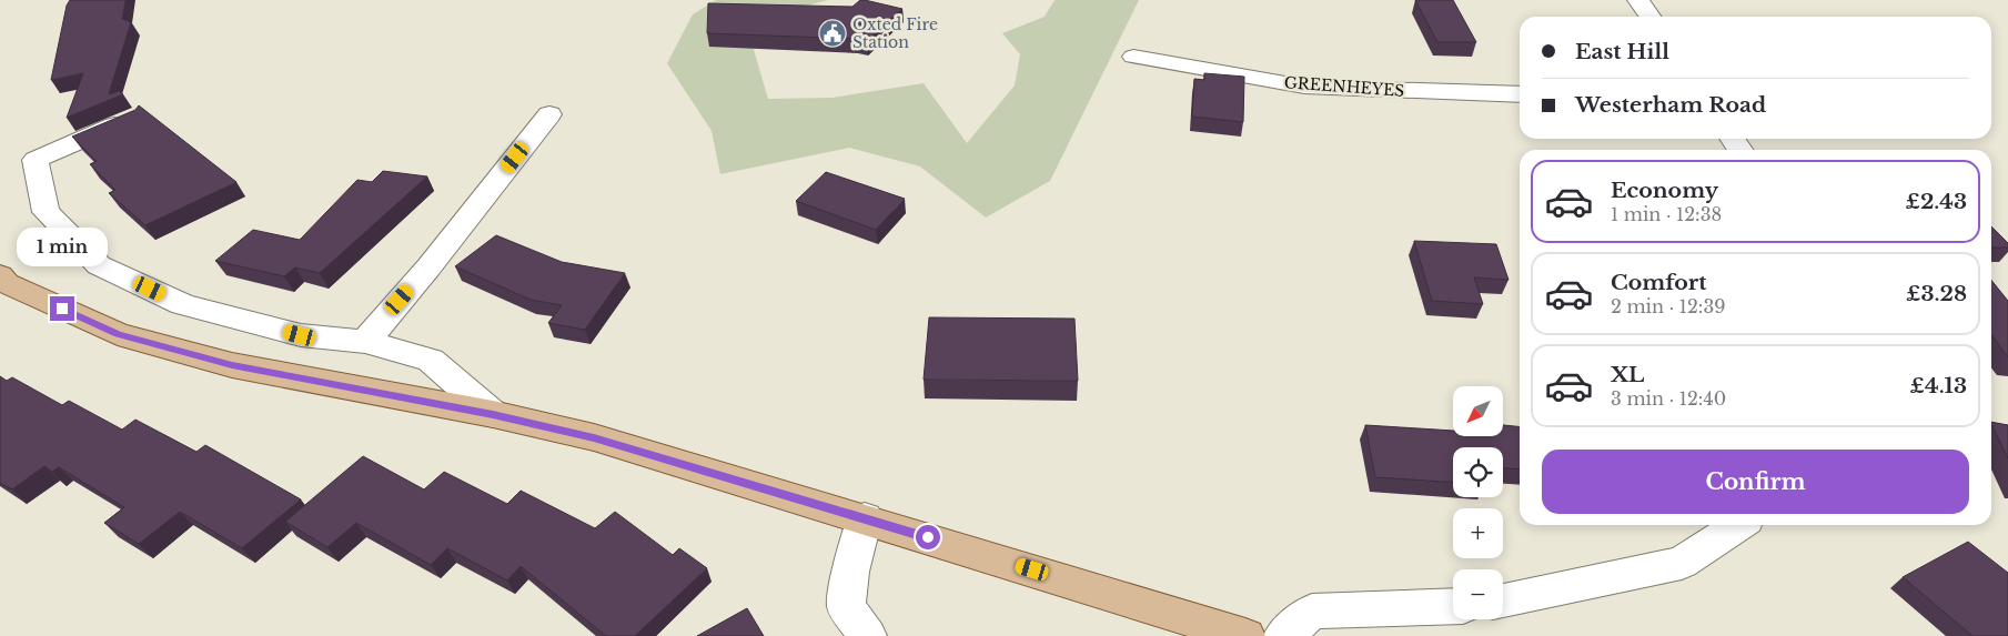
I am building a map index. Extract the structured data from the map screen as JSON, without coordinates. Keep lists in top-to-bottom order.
{
  "streets": {
    "street": ["GREENHEYES"]
  },
  "places": {
    "public building": ["Oxted Fire Station"]
  },
  "north": "bottom left",
  "page": {
    "banner": ["East Hill", "Westerham Road"],
    "list": [
      {
        "name": "Economy",
        "note": "1 min · 12:38",
        "value": "£2.43"
      },
      {
        "name": "Comfort",
        "note": "2 min · 12:39",
        "value": "£3.28"
      },
      {
        "name": "XL",
        "note": "3 min · 12:40",
        "value": "£4.13"
      }
    ],
    "bubble": "1 min",
    "map_buttons": ["+", "−"],
    "buttons": "Confirm"
  }
}
